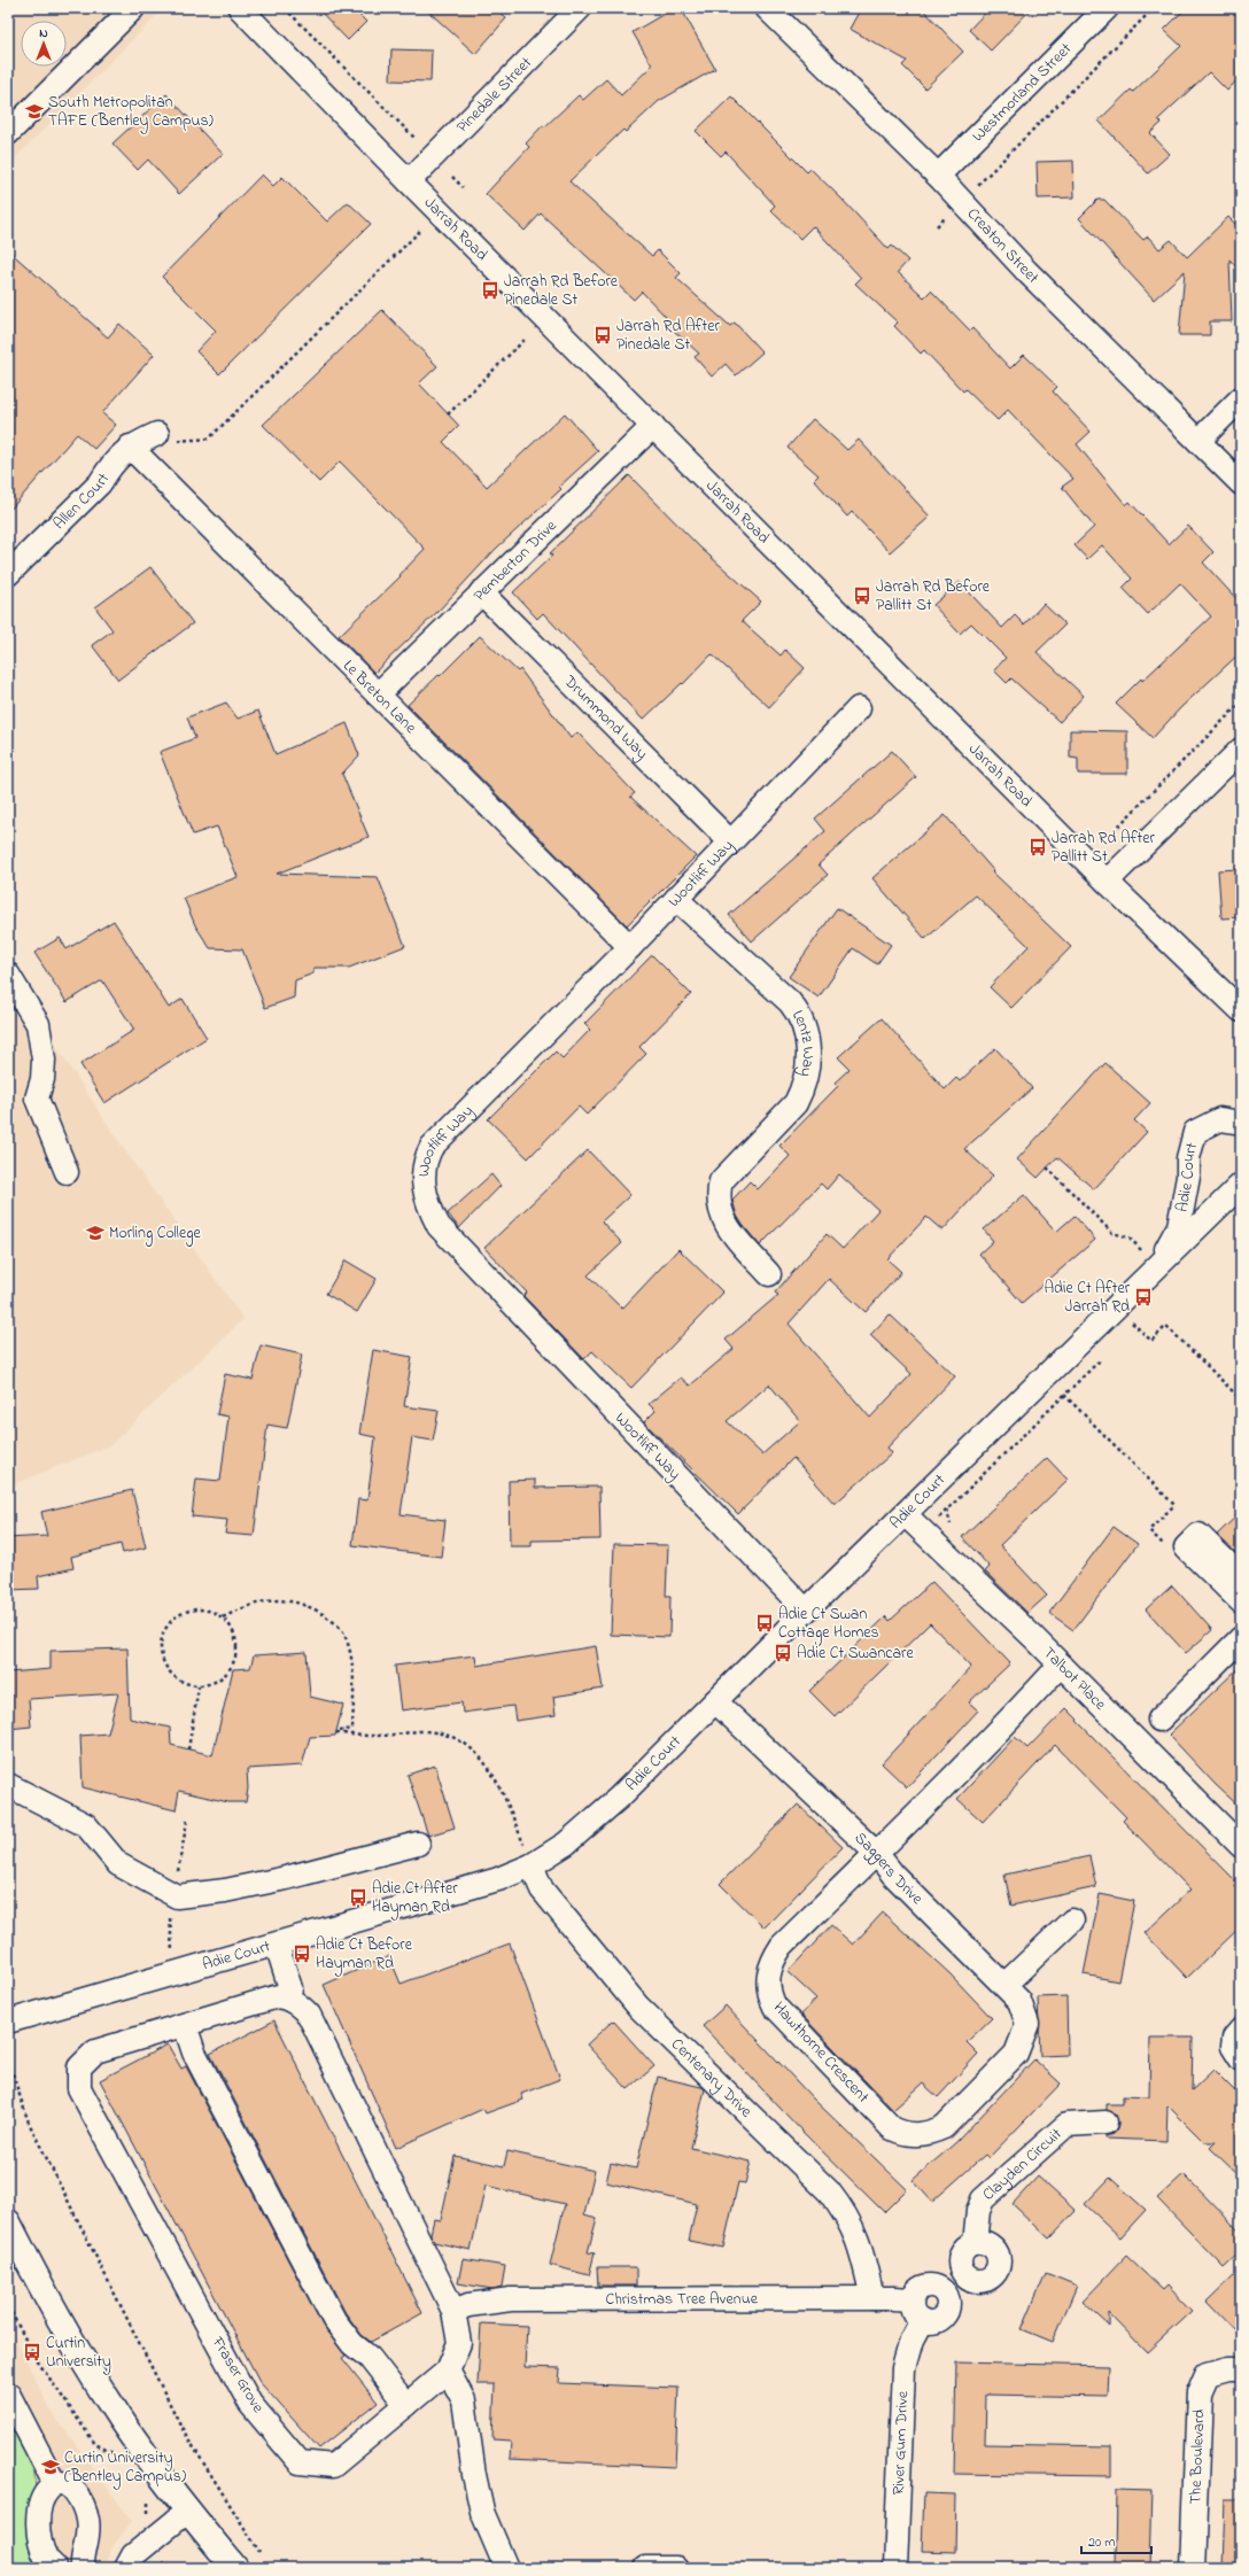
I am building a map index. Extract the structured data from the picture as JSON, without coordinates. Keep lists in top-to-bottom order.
{
  "streets": {
    "street": [
      "Westmorland Street",
      "Pinedale Street",
      "Jarrah Road",
      "Creaton Street",
      "Allen Court",
      "Pemberton Drive",
      "Le Breton Lane",
      "Drummond Way",
      "Wootliff Way",
      "Lentz Way",
      "Adie Court",
      "Talbot Place",
      "Saggers Drive",
      "Hawthorne Crescent",
      "Centenary Drive",
      "Clayden Circuit",
      "Christmas Tree Avenue",
      "Fraser Grove",
      "River Gum Drive",
      "The Boulevard"
    ]
  },
  "crossings": [
    ["Westmorland Street", "Creaton Street"],
    ["Pinedale Street", "Jarrah Road"],
    ["Jarrah Road", "Pemberton Drive"],
    ["Allen Court", "Le Breton Lane"],
    ["Pemberton Drive", "Le Breton Lane"],
    ["Pemberton Drive", "Drummond Way"],
    ["Le Breton Lane", "Wootliff Way"],
    ["Drummond Way", "Wootliff Way"],
    ["Wootliff Way", "Lentz Way"],
    ["Wootliff Way", "Adie Court"],
    ["Adie Court", "Talbot Place"],
    ["Adie Court", "Saggers Drive"],
    ["Adie Court", "Centenary Drive"],
    ["Talbot Place", "Hawthorne Crescent"],
    ["Saggers Drive", "Hawthorne Crescent"],
    ["Centenary Drive", "Christmas Tree Avenue"],
    ["Christmas Tree Avenue", "Fraser Grove"],
    ["Christmas Tree Avenue", "River Gum Drive"]
  ],
  "places": {
    "school or university": ["South Metropolitan TAFE (Bentley Campus)", "Morling College", "Curtin University (Bentley Campus)"],
    "bus stop": [
      "Jarrah Rd Before Pinedale St",
      "Jarrah Rd After Pinedale St",
      "Jarrah Rd Before Pallitt St",
      "Jarrah Rd After Pallitt St",
      "Adie Ct After Jarrah Rd",
      "Adie Ct Swan Cottage Homes",
      "Adie Ct Swancare",
      "Adie Ct After Hayman Rd",
      "Adie Ct Before Hayman Rd",
      "Curtin University"
    ]
  },
  "scale_bar": "20 m",
  "north": "top"
}
